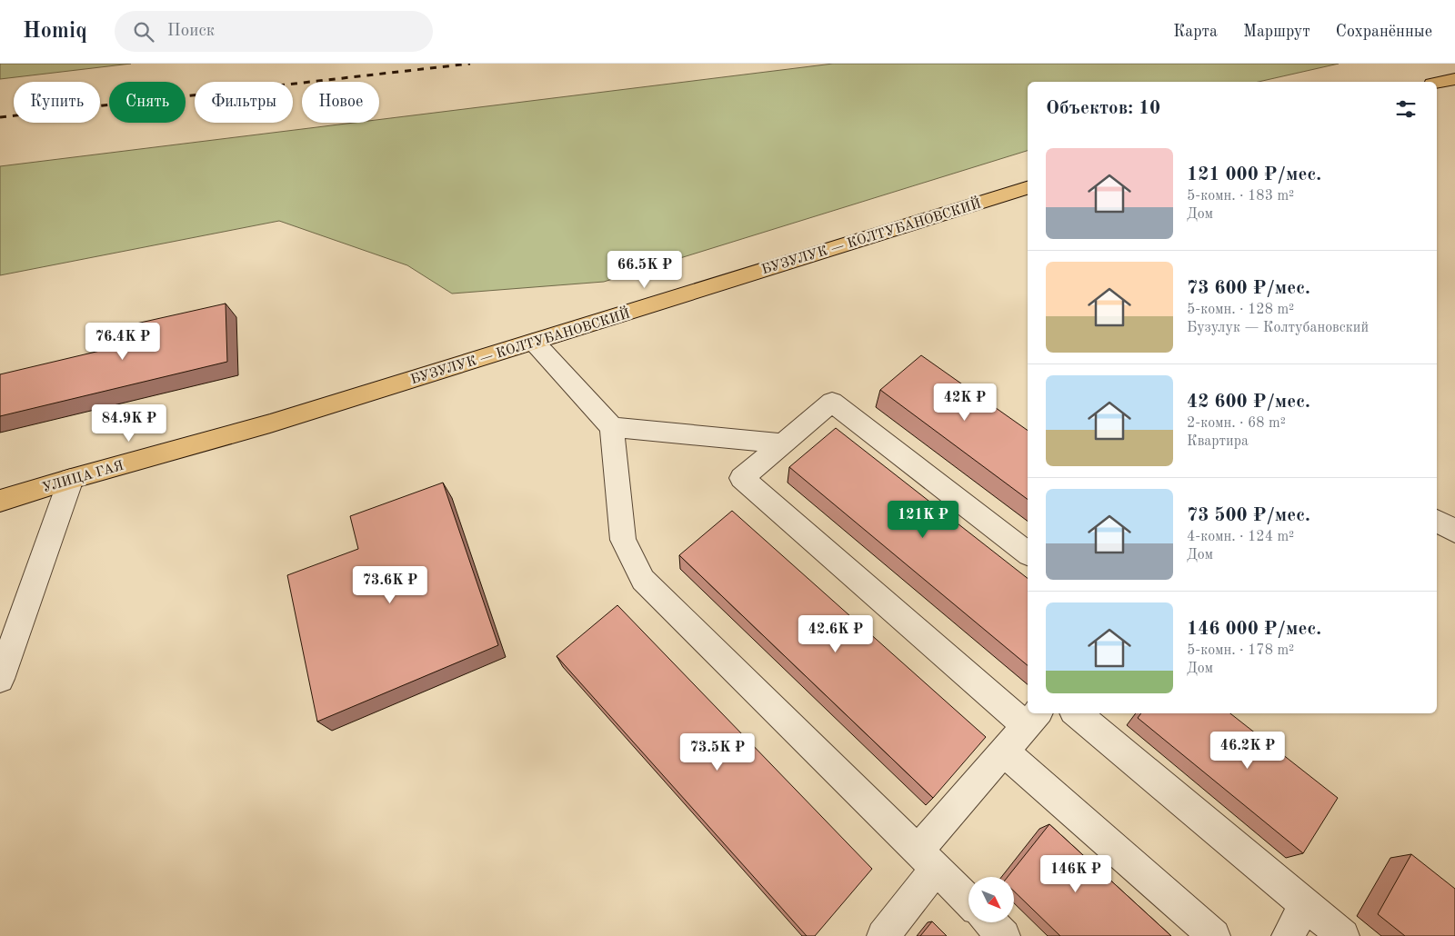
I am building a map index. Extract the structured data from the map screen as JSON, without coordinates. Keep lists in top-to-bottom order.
{
  "streets": {
    "main road": ["БУЗУЛУК — КОЛТУБАНОВСКИЙ", "УЛИЦА ГАЯ"]
  },
  "crossings": [
    ["БУЗУЛУК — КОЛТУБАНОВСКИЙ", "УЛИЦА ГАЯ"]
  ],
  "north": "bottom right",
  "page": {
    "header": "Homiq",
    "search": "Поиск",
    "nav": ["Карта", "Маршрут", "Сохранённые"],
    "chip": [
      "Купить",
      "Снять",
      "Фильтры",
      "Новое"
    ],
    "heading": "Объектов: 10",
    "list": [
      {
        "name": "121 000 ₽/мес.",
        "note": "5-комн. · 183 m² · Дом"
      },
      {
        "name": "73 600 ₽/мес.",
        "note": "5-комн. · 128 m² · Бузулук — Колтубановский"
      },
      {
        "name": "42 600 ₽/мес.",
        "note": "2-комн. · 68 m² · Квартира"
      },
      {
        "name": "73 500 ₽/мес.",
        "note": "4-комн. · 124 m² · Дом"
      },
      {
        "name": "146 000 ₽/мес.",
        "note": "5-комн. · 178 m² · Дом"
      }
    ],
    "price": [
      "66.5K ₽",
      "76.4K ₽",
      "42K ₽",
      "84.9K ₽",
      "121K ₽",
      "73.6K ₽",
      "42.6K ₽",
      "46.2K ₽",
      "73.5K ₽",
      "146K ₽"
    ]
  }
}
